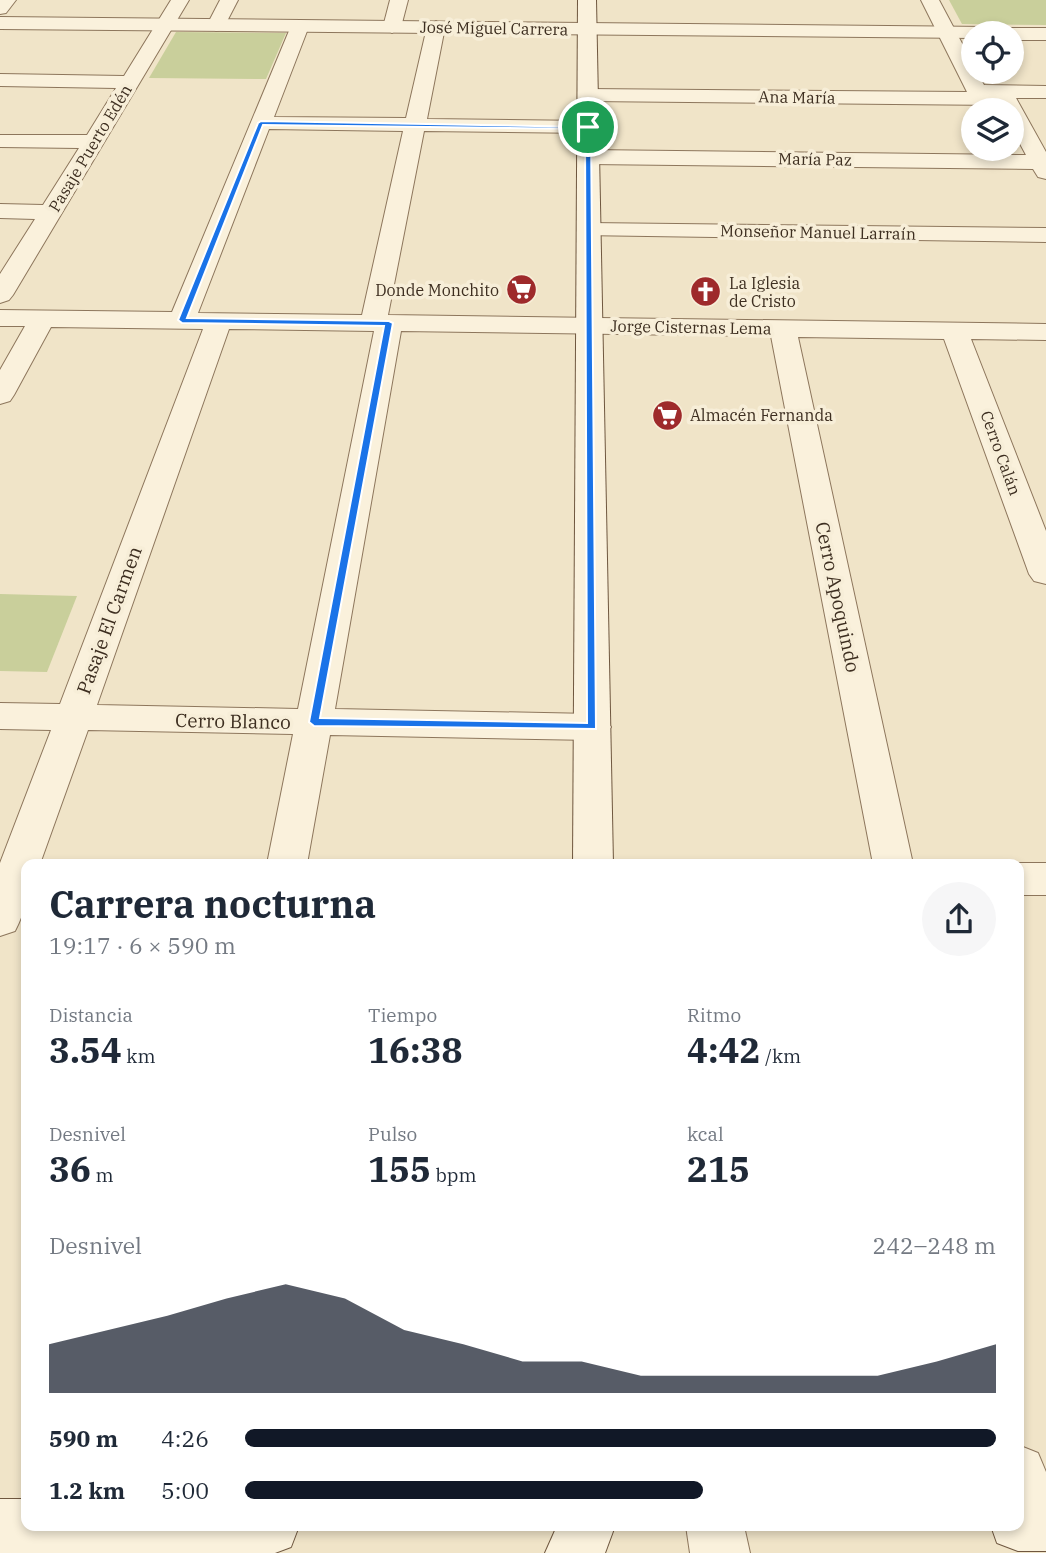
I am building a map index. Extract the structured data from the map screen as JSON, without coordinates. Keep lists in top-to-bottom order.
{
  "streets": {
    "street": [
      "José Miguel Carrera",
      "Ana María",
      "Pasaje Puerto Edén",
      "María Paz",
      "Monseñor Manuel Larraín",
      "Jorge Cisternas Lema",
      "Cerro Calán",
      "Cerro Apoquindo",
      "Pasaje El Carmen",
      "Cerro Blanco"
    ]
  },
  "crossings": [
    ["José Miguel Carrera", "Pasaje Puerto Edén"],
    ["Jorge Cisternas Lema", "Cerro Calán"],
    ["Jorge Cisternas Lema", "Cerro Apoquindo"],
    ["Jorge Cisternas Lema", "Pasaje El Carmen"],
    ["Pasaje El Carmen", "Cerro Blanco"]
  ],
  "places": {
    "supermarket": ["Donde Monchito", "Almacén Fernanda"],
    "church": ["La Iglesia de Cristo"]
  },
  "page": {
    "heading": ["Carrera nocturna", "19:17 · 6 × 590 m"],
    "stats": [
      ["Distancia", "3.54 km"],
      ["Tiempo", "16:38"],
      ["Ritmo", "4:42 /km"],
      ["Desnivel", "36 m"],
      ["Pulso", "155 bpm"],
      ["kcal", "215"]
    ],
    "chart": ["Desnivel", "242–248 m"],
    "list": [
      {
        "name": "590 m",
        "note": "4:26"
      },
      {
        "name": "1.2 km",
        "note": "5:00"
      }
    ]
  }
}
